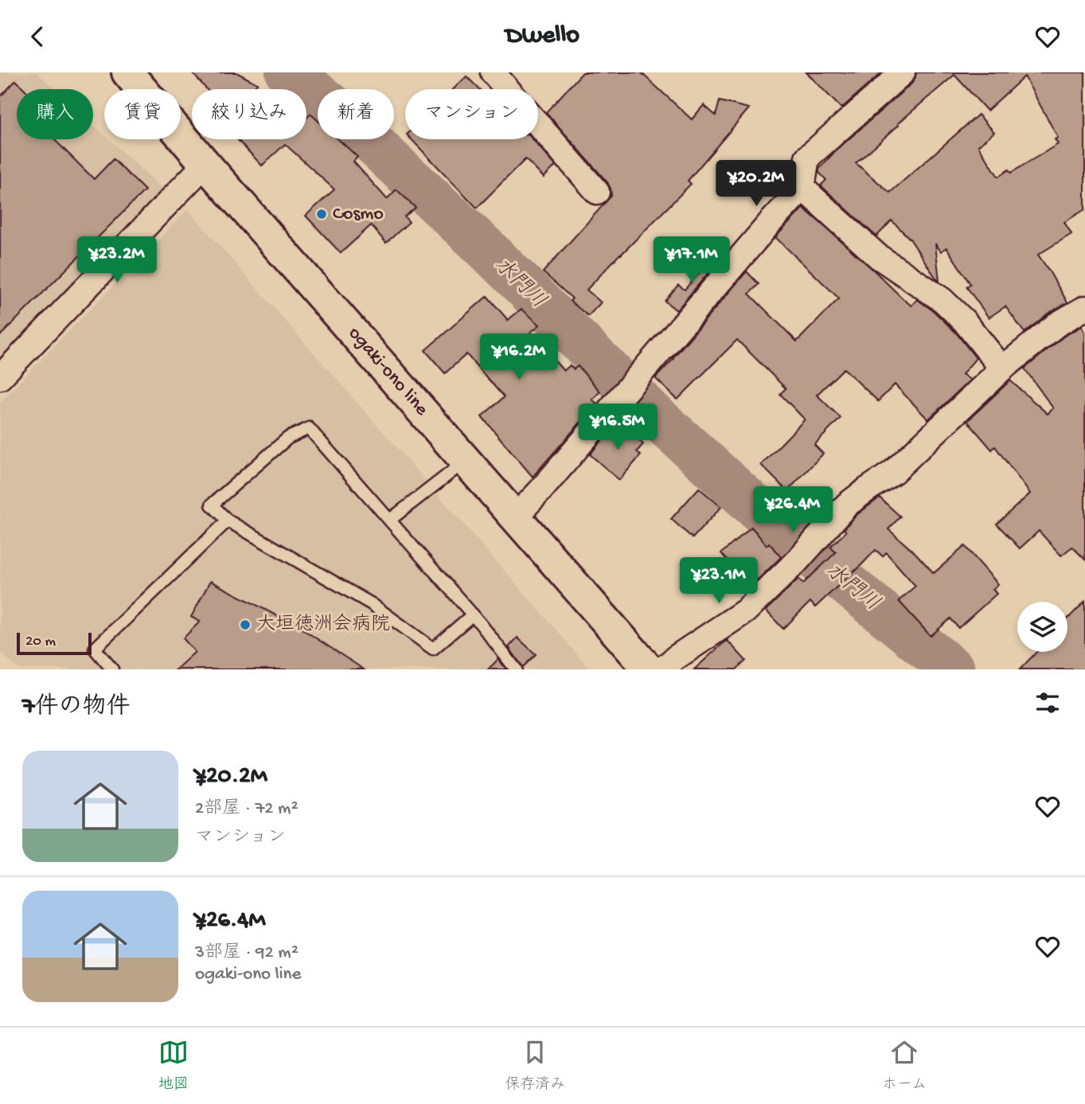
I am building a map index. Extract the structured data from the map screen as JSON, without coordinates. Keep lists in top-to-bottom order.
{
  "streets": {
    "main road": ["ogaki-ono line"]
  },
  "water": ["水門川"],
  "places": ["Cosmo", "大垣徳洲会病院"],
  "scale_bar": "20 m",
  "page": {
    "header": "Dwello",
    "chip": [
      "購入",
      "賃貸",
      "絞り込み",
      "新着",
      "マンション"
    ],
    "price": [
      "¥20.2M",
      "¥23.2M",
      "¥17.1M",
      "¥16.2M",
      "¥16.5M",
      "¥26.4M",
      "¥23.1M"
    ],
    "scale": "20 m",
    "heading": "7件の物件",
    "list": [
      {
        "name": "¥20.2M",
        "note": "2部屋 · 72 m² · マンション"
      },
      {
        "name": "¥26.4M",
        "note": "3部屋 · 92 m² · ogaki-ono line"
      }
    ],
    "tabs": ["地図", "保存済み", "ホーム"]
  }
}
